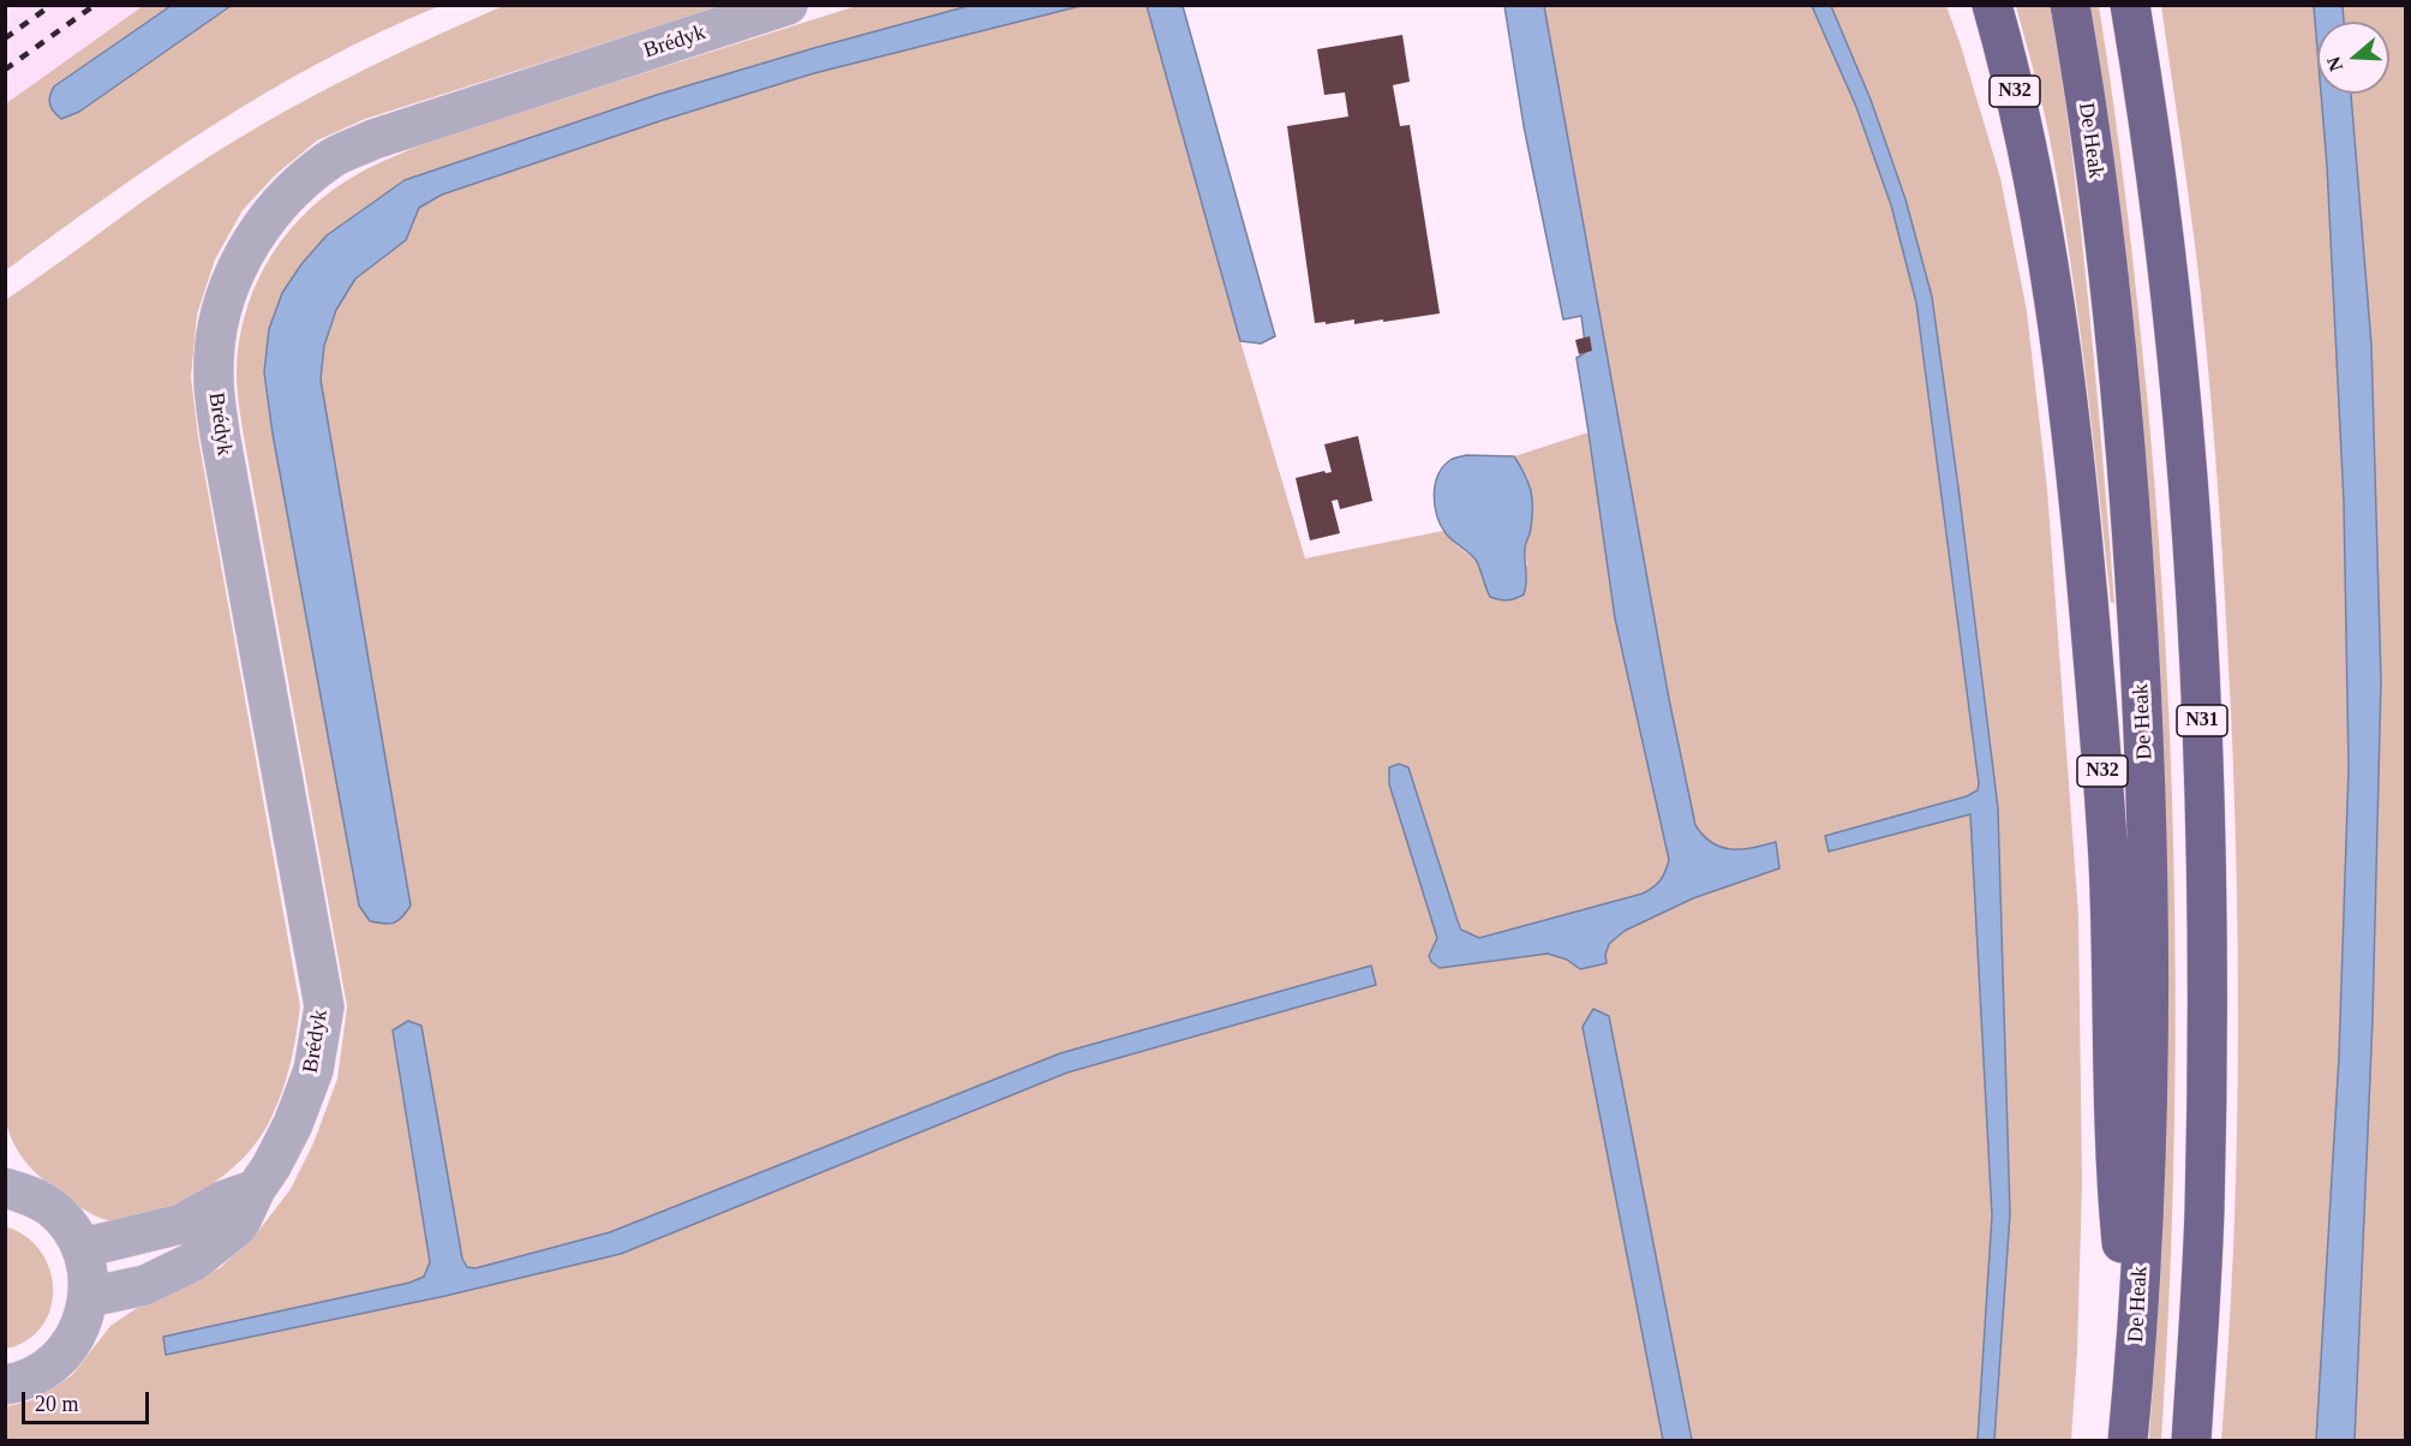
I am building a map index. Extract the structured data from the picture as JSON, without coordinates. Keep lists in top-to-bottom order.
{
  "streets": {
    "highway": ["N32", "De Heak", "N31"],
    "street": ["Brédyk"]
  },
  "crossings": [
    ["N32", "De Heak"]
  ],
  "scale_bar": "20 m",
  "north": "left"
}
